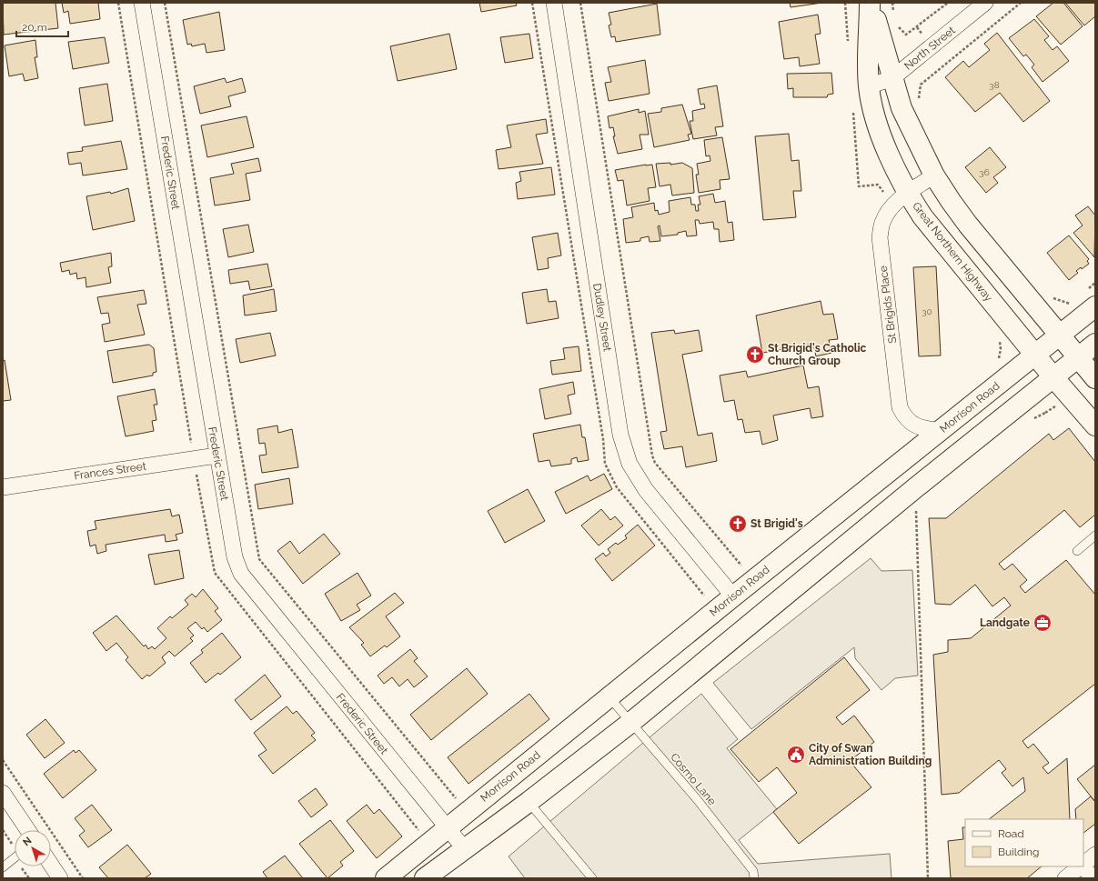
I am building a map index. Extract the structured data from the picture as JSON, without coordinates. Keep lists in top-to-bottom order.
{
  "streets": {
    "main road": ["Great Northern Highway", "Morrison Road"],
    "street": [
      "North Street",
      "Frederic Street",
      "St Brigids Place",
      "Dudley Street",
      "Frances Street"
    ],
    "lane": ["Cosmo Lane"]
  },
  "crossings": [
    ["North Street", "Great Northern Highway"],
    ["Frederic Street", "Morrison Road"],
    ["Frederic Street", "Frances Street"],
    ["Great Northern Highway", "St Brigids Place"],
    ["Great Northern Highway", "Morrison Road"],
    ["St Brigids Place", "Morrison Road"],
    ["Dudley Street", "Morrison Road"],
    ["Morrison Road", "Cosmo Lane"]
  ],
  "places": {
    "church": ["St Brigid's Catholic Church Group", "St Brigid's"],
    "office": ["Landgate"],
    "public building": ["City of Swan Administration Building"]
  },
  "house_numbers": ["38", "36", "30"],
  "legend": ["Road", "Building"],
  "scale_bar": "20 m",
  "north": "top left"
}
